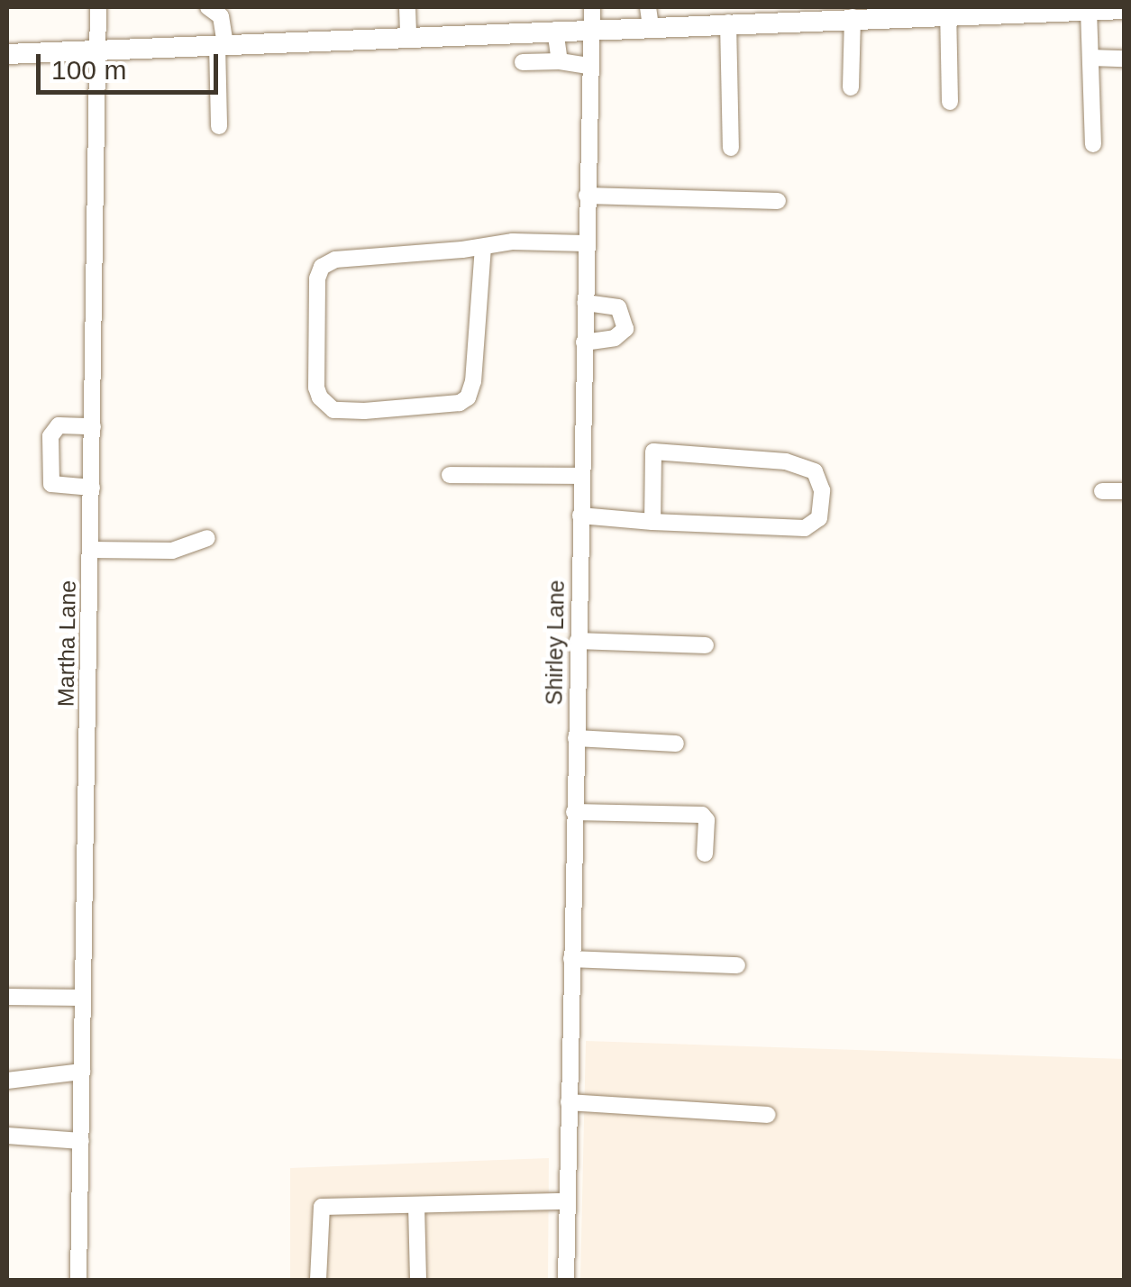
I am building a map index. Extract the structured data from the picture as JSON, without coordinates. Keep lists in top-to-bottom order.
{
  "streets": {
    "street": ["Shirley Lane", "Martha Lane"]
  },
  "scale_bar": "100 m"
}
